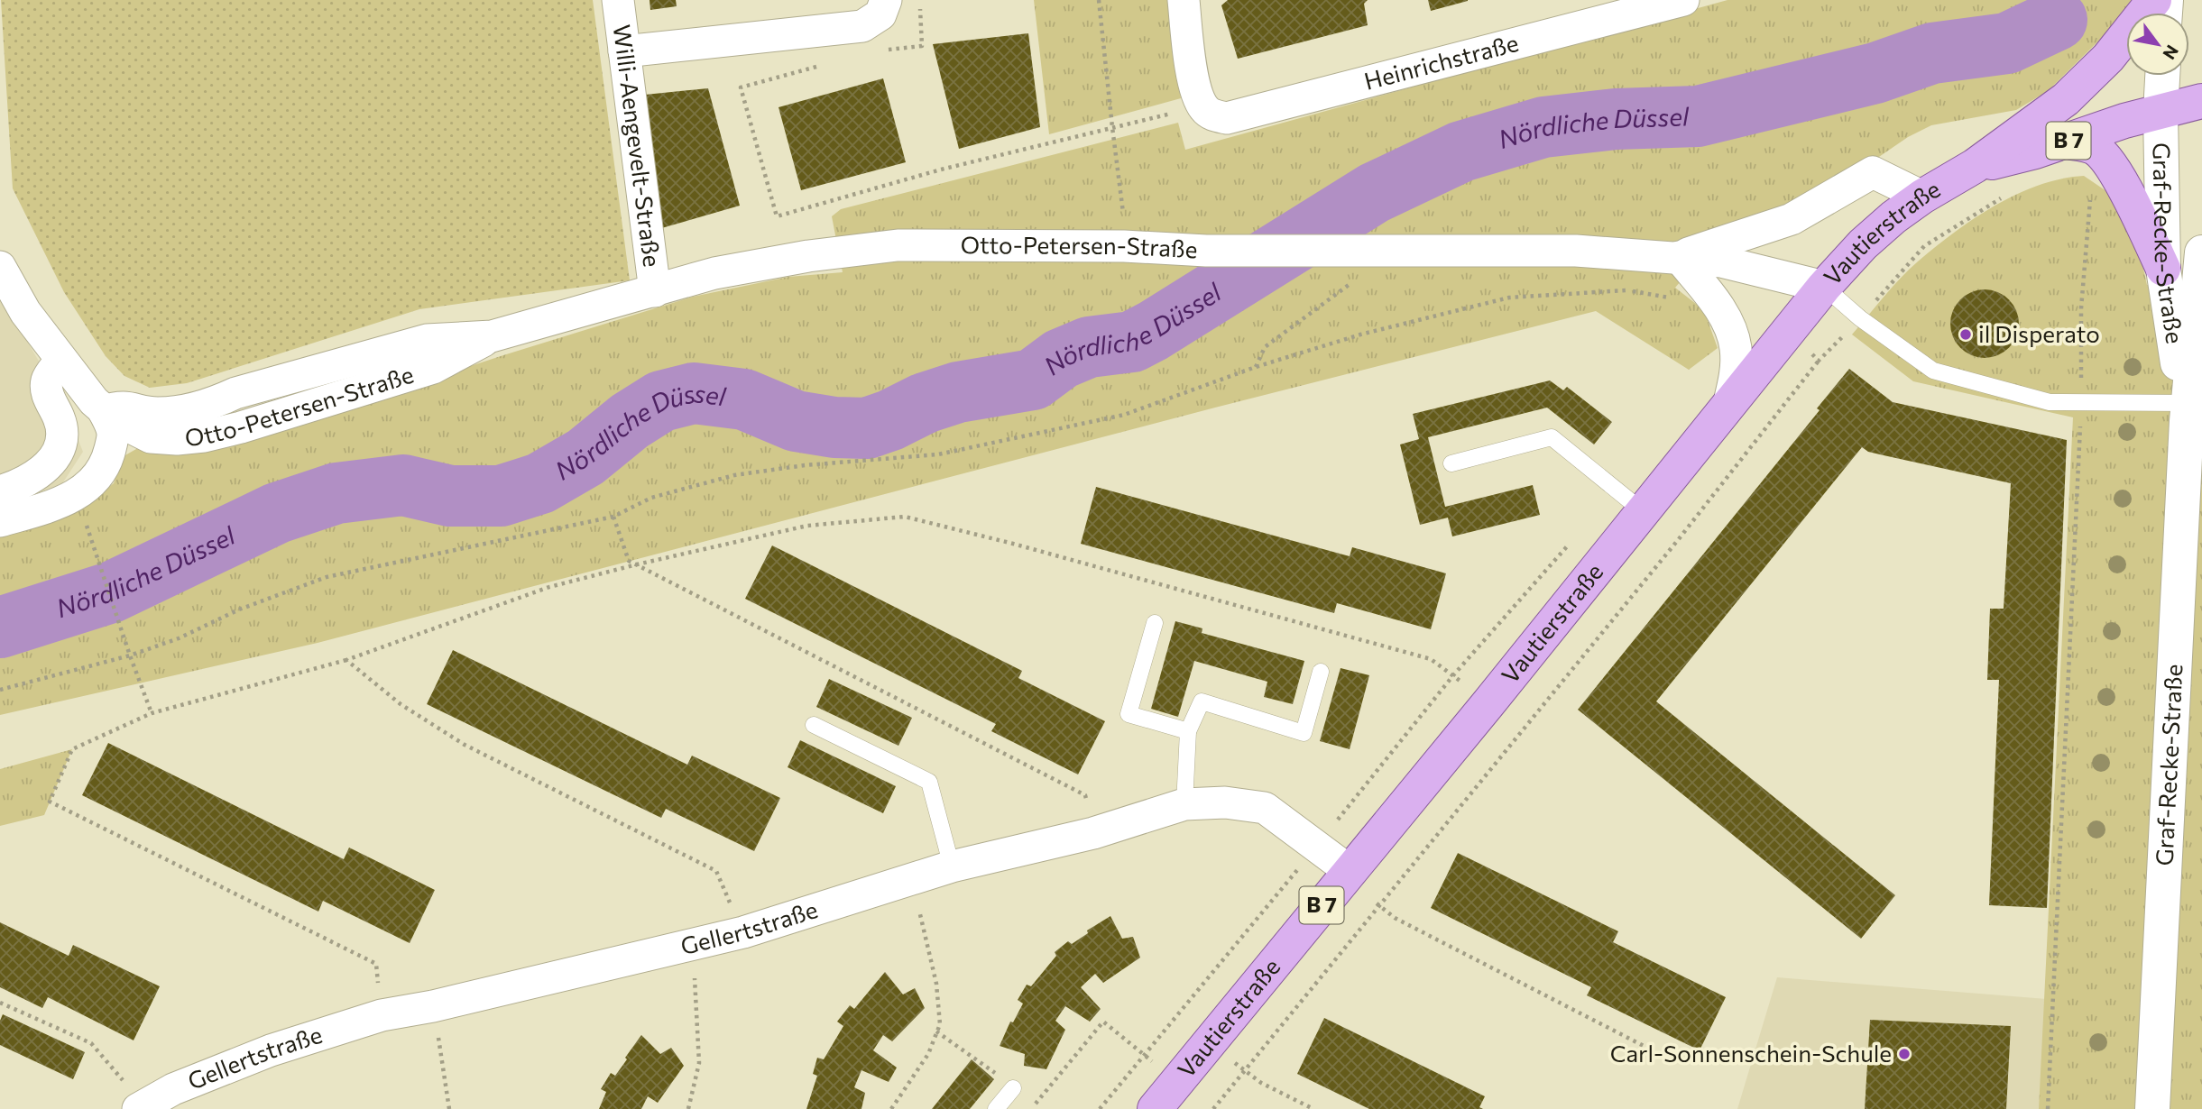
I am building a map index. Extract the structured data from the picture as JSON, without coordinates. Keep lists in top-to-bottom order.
{
  "streets": {
    "main road": ["B 7", "Vautierstraße"],
    "street": [
      "Heinrichstraße",
      "Willi-Aengevelt-Straße",
      "Graf-Recke-Straße",
      "Otto-Petersen-Straße",
      "Gellertstraße"
    ]
  },
  "crossings": [
    ["B 7", "Vautierstraße"],
    ["B 7", "Graf-Recke-Straße"],
    ["Willi-Aengevelt-Straße", "Otto-Petersen-Straße"],
    ["Vautierstraße", "Otto-Petersen-Straße"],
    ["Vautierstraße", "Gellertstraße"]
  ],
  "water": ["Nördliche Düssel"],
  "places": ["il Disperato", "Carl-Sonnenschein-Schule"],
  "north": "bottom right"
}
